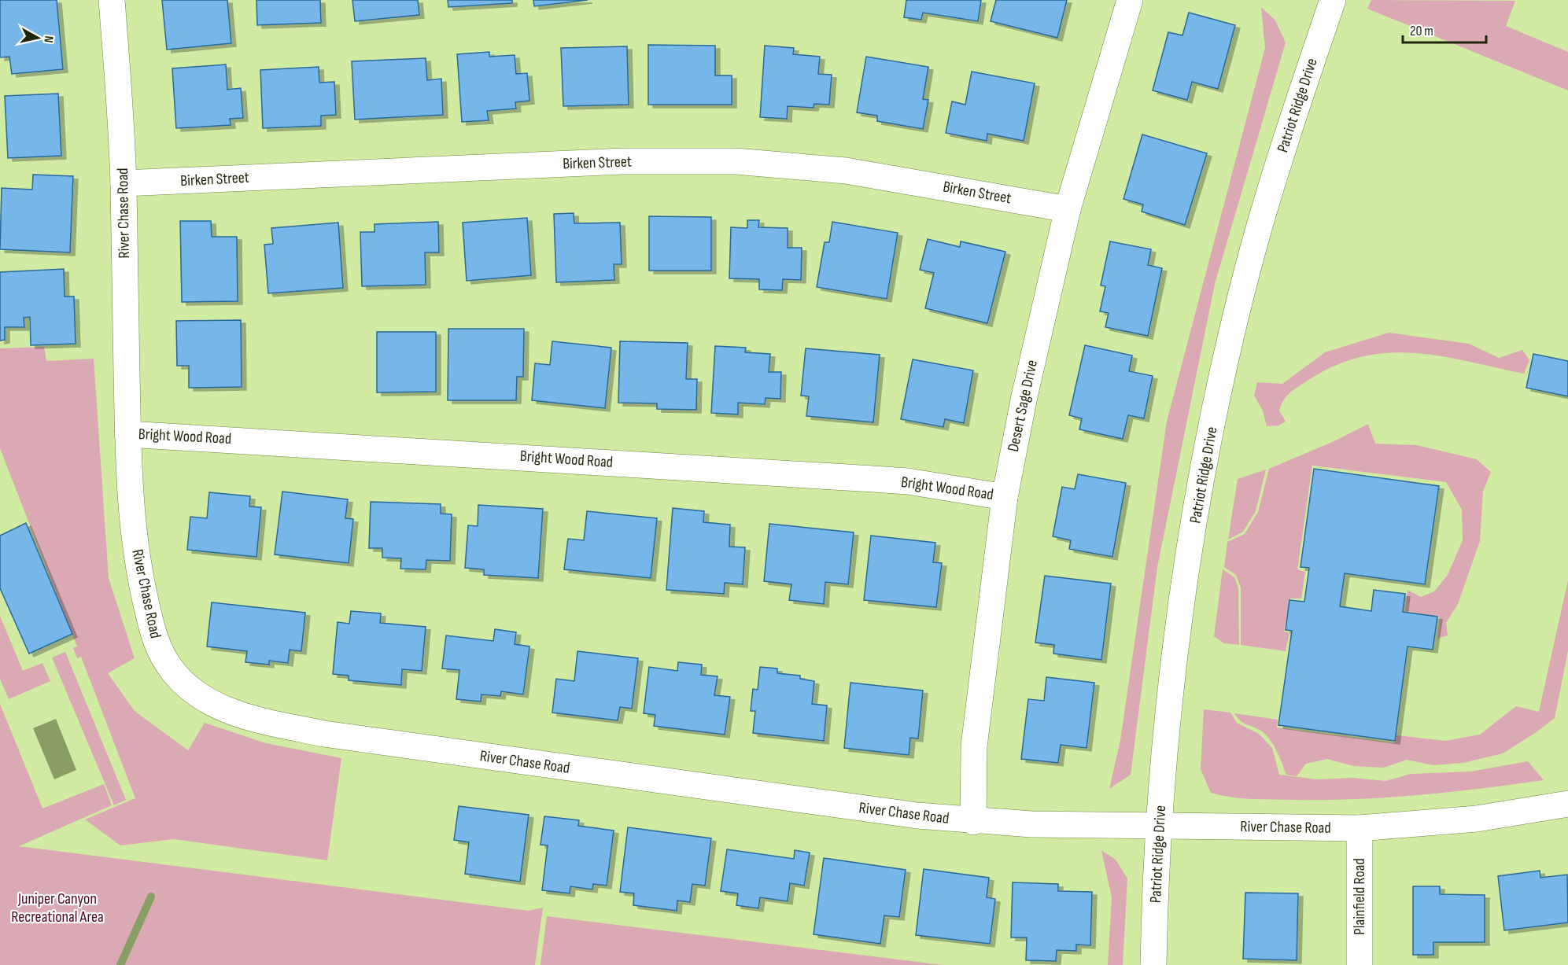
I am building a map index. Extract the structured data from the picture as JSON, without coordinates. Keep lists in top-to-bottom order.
{
  "streets": {
    "street": [
      "Patriot Ridge Drive",
      "Birken Street",
      "River Chase Road",
      "Desert Sage Drive",
      "Bright Wood Road",
      "Plainfield Road"
    ]
  },
  "crossings": [
    ["Patriot Ridge Drive", "River Chase Road"],
    ["Birken Street", "River Chase Road"],
    ["Birken Street", "Desert Sage Drive"],
    ["River Chase Road", "Desert Sage Drive"],
    ["River Chase Road", "Bright Wood Road"],
    ["River Chase Road", "Plainfield Road"],
    ["Desert Sage Drive", "Bright Wood Road"]
  ],
  "parks": ["Juniper Canyon Recreational Area"],
  "scale_bar": "20 m",
  "north": "right"
}
